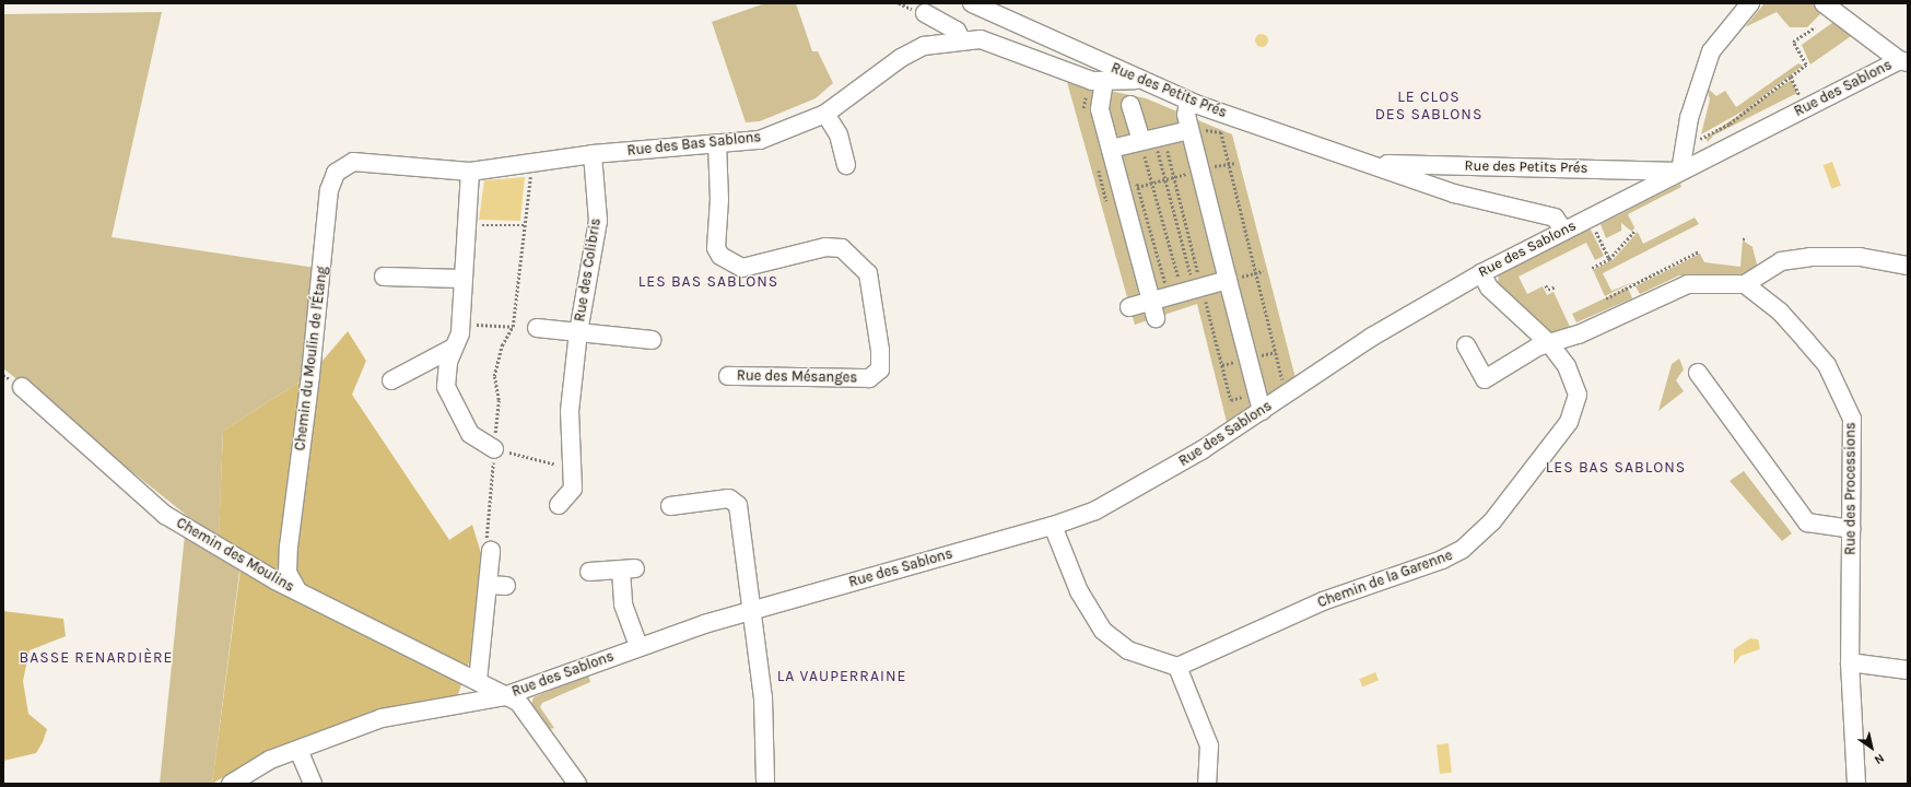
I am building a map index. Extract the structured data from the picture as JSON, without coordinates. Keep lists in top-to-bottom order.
{
  "streets": {
    "street": [
      "Rue des Sablons",
      "Rue des Petits Prés",
      "Rue des Bas Sablons",
      "Rue des Colibris",
      "Chemin du Moulin de l'Étang",
      "Rue des Mésanges",
      "Rue des Processions",
      "Chemin des Moulins",
      "Chemin de la Garenne"
    ]
  },
  "crossings": [
    ["Rue des Sablons", "Rue des Petits Prés"],
    ["Rue des Sablons", "Chemin des Moulins"],
    ["Rue des Sablons", "Chemin de la Garenne"],
    ["Rue des Petits Prés", "Rue des Bas Sablons"],
    ["Rue des Bas Sablons", "Rue des Colibris"],
    ["Rue des Bas Sablons", "Chemin du Moulin de l'Étang"],
    ["Rue des Bas Sablons", "Rue des Mésanges"],
    ["Chemin du Moulin de l'Étang", "Chemin des Moulins"]
  ],
  "districts": [
    "LE CLOS DES SABLONS",
    "LES BAS SABLONS",
    "LES BAS SABLONS",
    "BASSE RENARDIÈRE",
    "LA VAUPERRAINE"
  ],
  "north": "bottom right"
}
